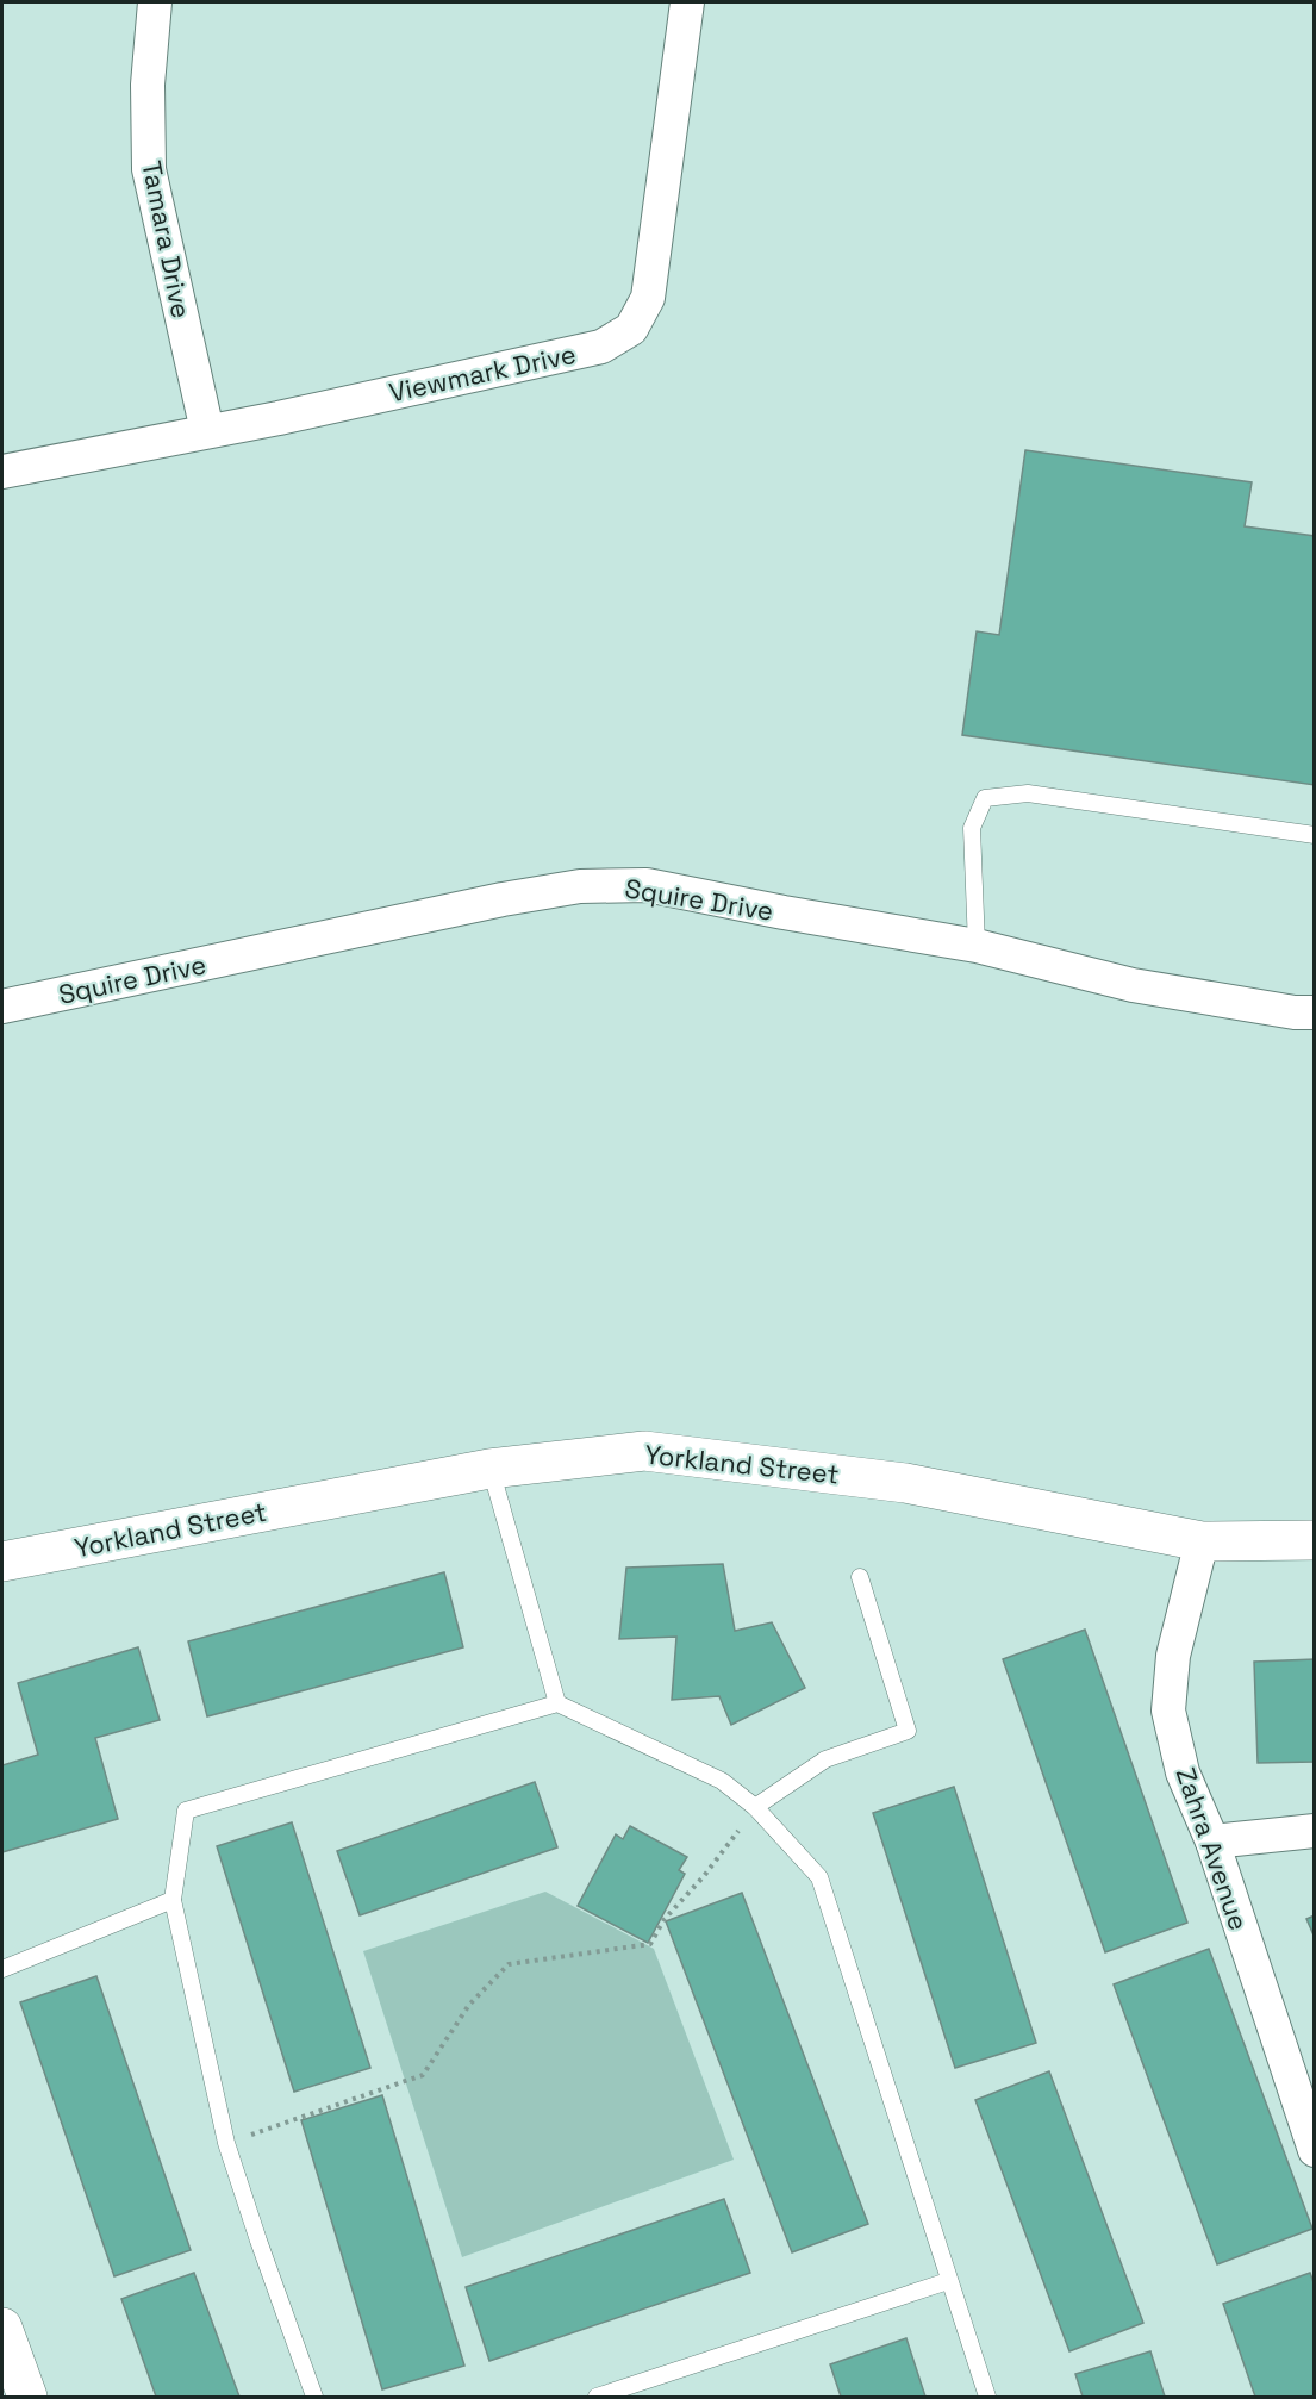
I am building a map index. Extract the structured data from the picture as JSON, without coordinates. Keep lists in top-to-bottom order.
{
  "streets": {
    "street": [
      "Tamara Drive",
      "Viewmark Drive",
      "Squire Drive",
      "Yorkland Street",
      "Zahra Avenue"
    ]
  },
  "crossings": [
    ["Tamara Drive", "Viewmark Drive"],
    ["Yorkland Street", "Zahra Avenue"]
  ]
}
